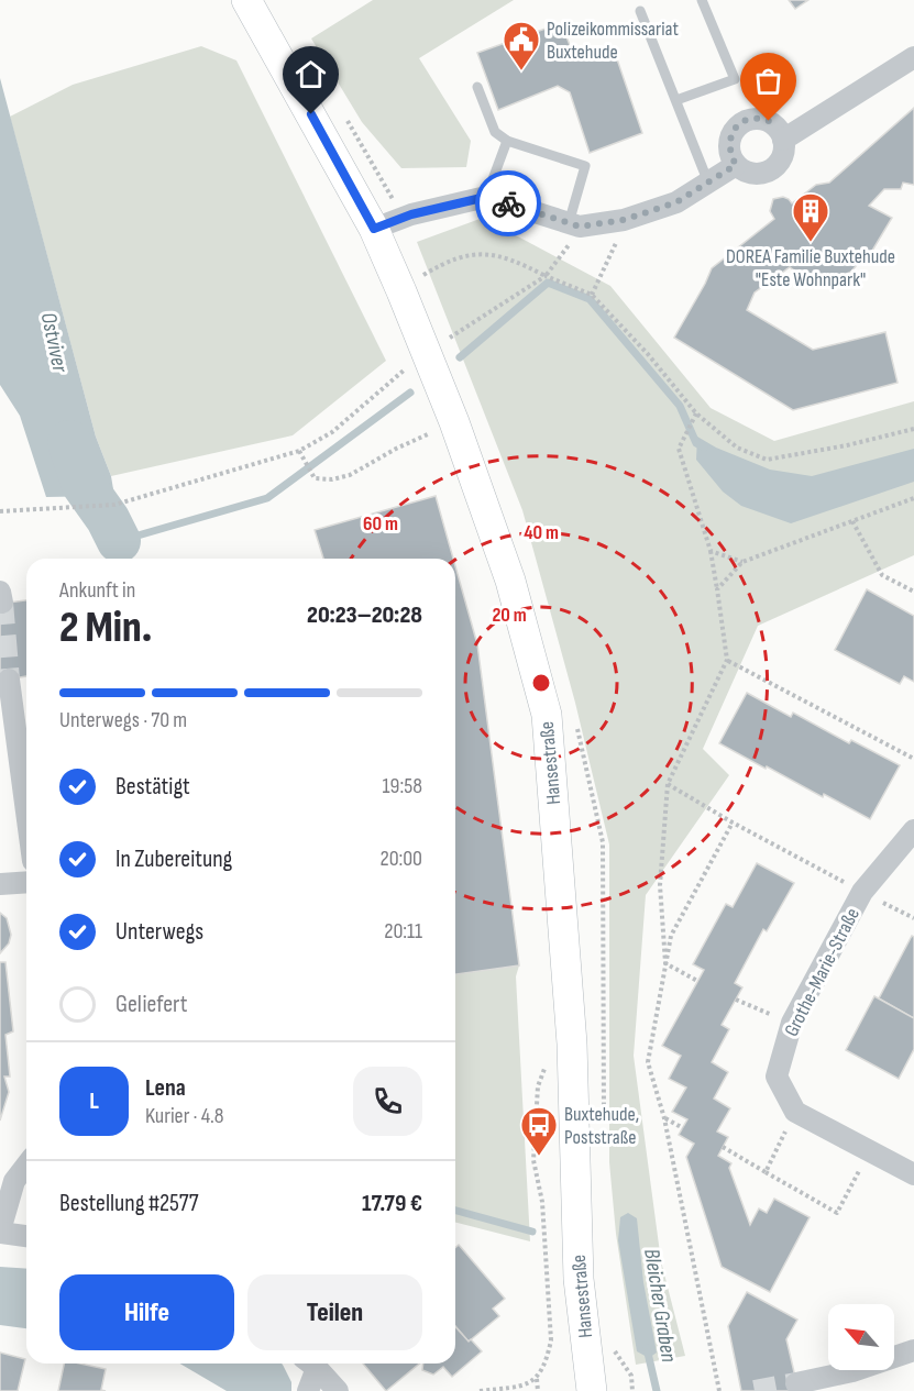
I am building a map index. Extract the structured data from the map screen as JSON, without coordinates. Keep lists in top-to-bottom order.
{
  "streets": {
    "street": ["Hansestraße", "Grothe-Marie-Straße"]
  },
  "water": ["Ostviver", "Bleicher Graben"],
  "places": {
    "public building": ["Polizeikommissariat Buxtehude"],
    "building": ["DOREA Familie Buxtehude \"Este Wohnpark\""],
    "bus stop": ["Buxtehude, Poststraße"]
  },
  "north": "top left",
  "page": {
    "heading": ["2 Min.", "Ankunft in", "20:23–20:28"],
    "panel": [
      "Lena",
      "Kurier · 4.8",
      "Bestellung #2577",
      "17.79 €"
    ],
    "bar": "Unterwegs · 70 m",
    "list": [
      ["Bestätigt", "19:58"],
      ["In Zubereitung", "20:00"],
      ["Unterwegs", "20:11"],
      "Geliefert"
    ],
    "round": "L",
    "buttons": ["Hilfe", "Teilen"]
  },
  "rings": ["60 m", "40 m", "20 m"]
}
